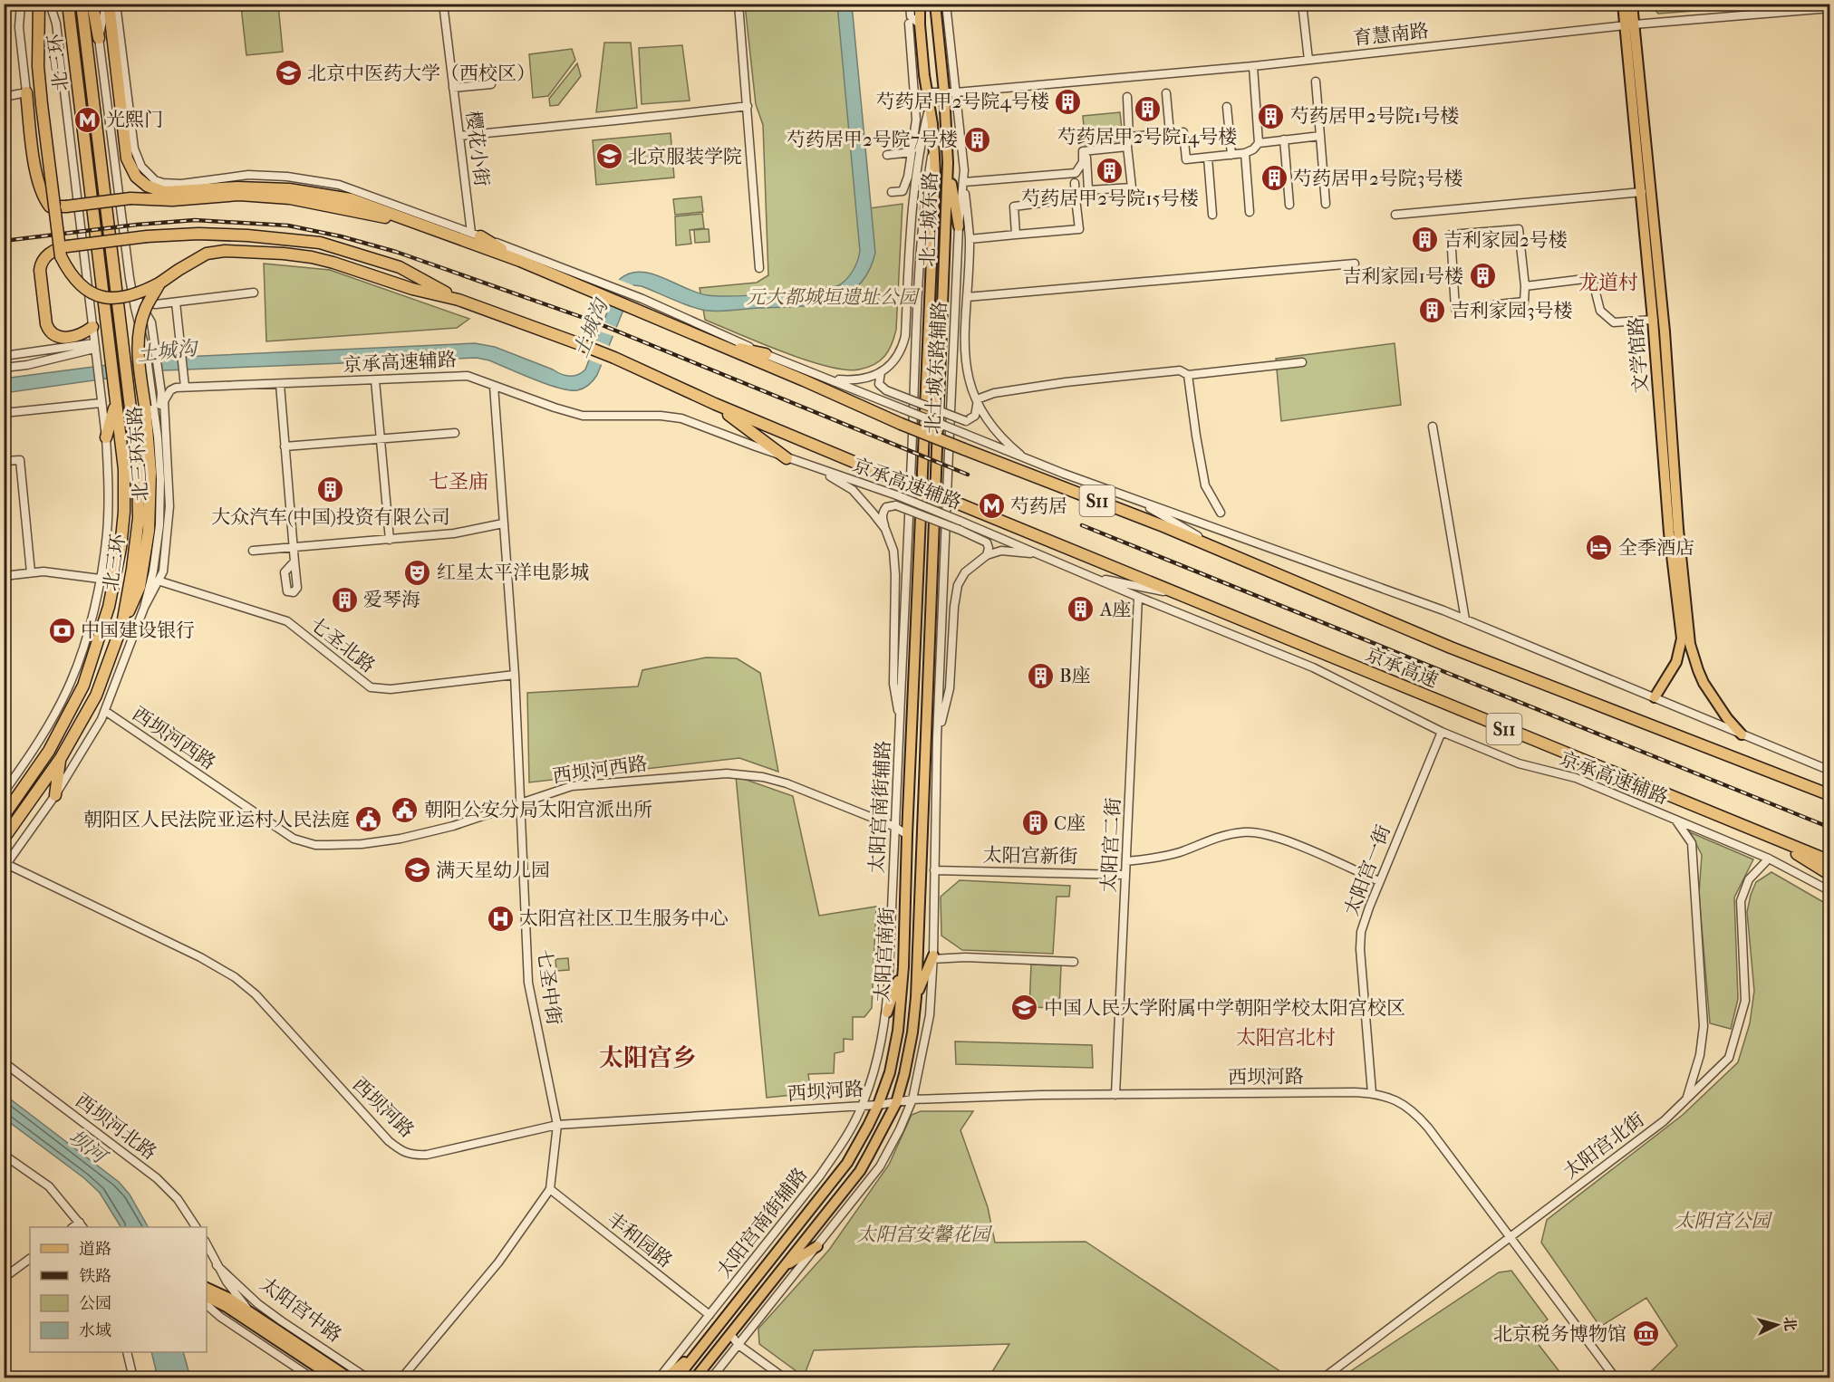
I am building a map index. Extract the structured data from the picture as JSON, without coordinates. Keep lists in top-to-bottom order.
{
  "streets": {
    "highway": ["北三环", "S11", "京承高速"],
    "main road": [
      "北土城东路",
      "文学馆路",
      "太阳宫南街",
      "太阳宫中路"
    ],
    "street": [
      "育慧南路",
      "樱花小街",
      "京承高速辅路",
      "北土城东路辅路",
      "北三环东路",
      "七圣北路",
      "西坝河西路",
      "太阳宫南街辅路",
      "太阳宫二街",
      "太阳宫新街",
      "太阳宫一街",
      "七圣中街",
      "西坝河路",
      "西坝河北路",
      "太阳宫北街",
      "丰和园路"
    ]
  },
  "crossings": [
    ["育慧南路", "北土城东路"],
    ["育慧南路", "文学馆路"],
    ["育慧南路", "北土城东路辅路"],
    ["北土城东路", "北土城东路辅路"],
    ["北土城东路", "太阳宫南街"],
    ["京承高速辅路", "太阳宫二街"],
    ["京承高速辅路", "太阳宫一街"],
    ["京承高速辅路", "七圣中街"],
    ["京承高速辅路", "太阳宫北街"],
    ["北土城东路辅路", "太阳宫南街辅路"],
    ["北三环东路", "西坝河西路"],
    ["北三环东路", "西坝河路"],
    ["七圣北路", "七圣中街"],
    ["西坝河西路", "太阳宫南街辅路"],
    ["西坝河西路", "太阳宫南街"],
    ["西坝河西路", "七圣中街"],
    ["太阳宫南街辅路", "西坝河路"],
    ["太阳宫南街辅路", "丰和园路"],
    ["太阳宫二街", "太阳宫新街"],
    ["太阳宫二街", "西坝河路"],
    ["太阳宫一街", "西坝河路"],
    ["太阳宫南街", "西坝河路"],
    ["七圣中街", "西坝河路"],
    ["七圣中街", "丰和园路"],
    ["西坝河路", "太阳宫北街"]
  ],
  "districts": [
    "龙道村",
    "七圣庙",
    "太阳宫北村",
    "太阳宫乡"
  ],
  "water": ["土城沟", "坝河"],
  "parks": ["元大都城垣遗址公园", "太阳宫公园", "太阳宫安馨花园"],
  "places": {
    "school or university": [
      "北京中医药大学（西校区）",
      "北京服装学院",
      "满天星幼儿园",
      "中国人民大学附属中学朝阳学校太阳宫校区"
    ],
    "building": [
      "芍药居甲2号院4号楼",
      "芍药居甲2号院14号楼",
      "芍药居甲2号院1号楼",
      "芍药居甲2号院7号楼",
      "芍药居甲2号院15号楼",
      "芍药居甲2号院3号楼",
      "吉利家园2号楼",
      "吉利家园1号楼",
      "吉利家园3号楼",
      "大众汽车(中国)投资有限公司",
      "爱琴海",
      "A座",
      "B座",
      "C座"
    ],
    "metro station": ["光熙门", "芍药居"],
    "hotel": ["全季酒店"],
    "theatre": ["红星太平洋电影城"],
    "bank": ["中国建设银行"],
    "public building": ["朝阳公安分局太阳宫派出所", "朝阳区人民法院亚运村人民法庭"],
    "hospital": ["太阳宫社区卫生服务中心"],
    "museum": ["北京税务博物馆"]
  },
  "legend": [
    "道路",
    "铁路",
    "公园",
    "水域"
  ],
  "north": "right"
}
